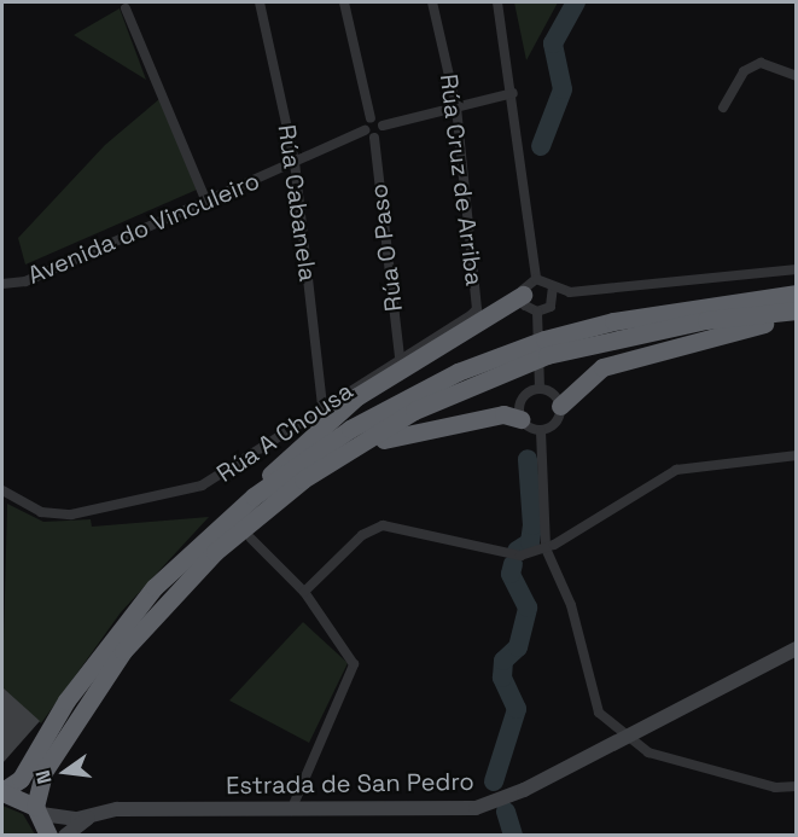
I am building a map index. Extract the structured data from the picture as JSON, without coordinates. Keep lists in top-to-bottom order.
{
  "streets": {
    "street": [
      "Rúa Cruz de Arriba",
      "Rúa Cabanela",
      "Avenida do Vinculeiro",
      "Rúa O Paso",
      "Rúa A Chousa",
      "Estrada de San Pedro"
    ]
  },
  "crossings": [
    ["Rúa Cruz de Arriba", "Rúa A Chousa"],
    ["Rúa Cabanela", "Avenida do Vinculeiro"],
    ["Rúa Cabanela", "Rúa A Chousa"],
    ["Avenida do Vinculeiro", "Rúa O Paso"],
    ["Rúa O Paso", "Rúa A Chousa"]
  ],
  "north": "left"
}
